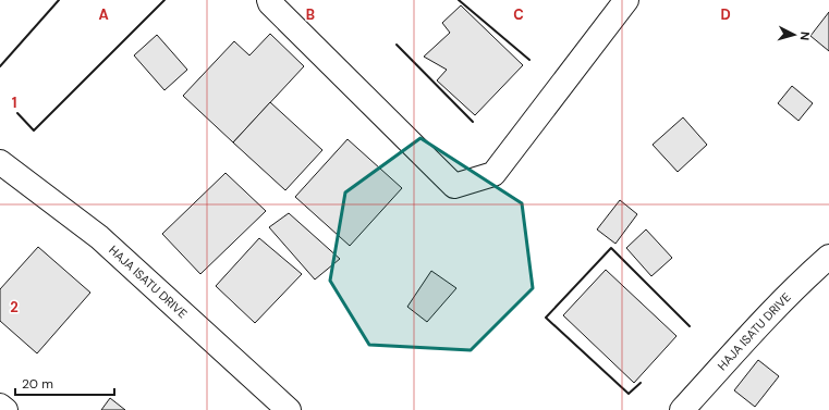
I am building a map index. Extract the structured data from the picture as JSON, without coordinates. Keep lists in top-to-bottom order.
{
  "streets": {
    "street": ["HAJA ISATU DRIVE"]
  },
  "scale_bar": "20 m",
  "north": "right",
  "grid": {
    "columns": [
      "A",
      "B",
      "C",
      "D"
    ],
    "rows": ["1", "2"]
  }
}
